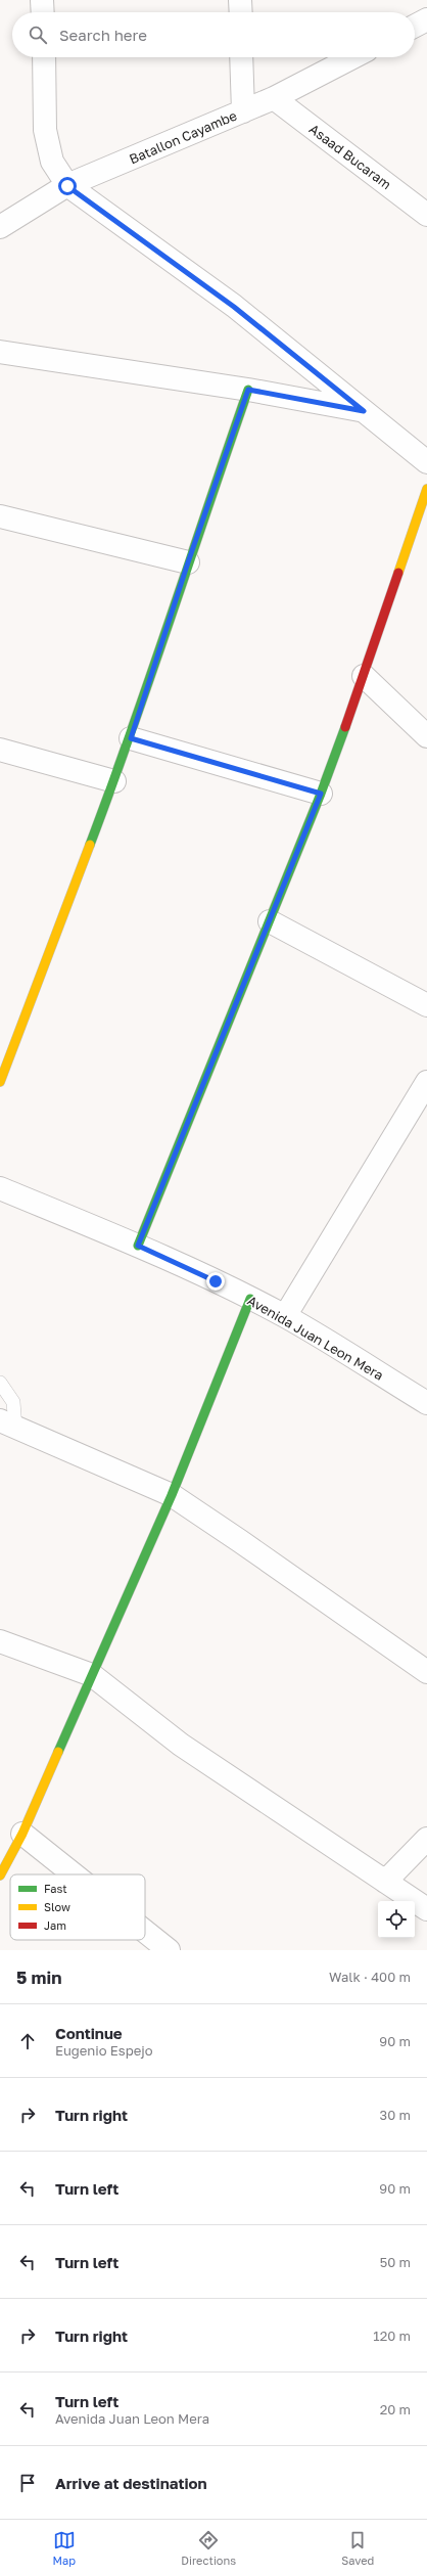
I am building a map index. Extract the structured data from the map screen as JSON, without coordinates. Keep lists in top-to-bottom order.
{
  "streets": {
    "street": ["Batallon Cayambe", "Asaad Bucaram", "Avenida Juan Leon Mera"]
  },
  "crossings": [
    ["Batallon Cayambe", "Asaad Bucaram"]
  ],
  "legend": ["Fast", "Slow", "Jam"],
  "page": {
    "search": "Search here",
    "heading": ["5 min", "Walk · 400 m"],
    "list": [
      ["Continue", "Eugenio Espejo", "90 m"],
      ["Turn right", "30 m"],
      ["Turn left", "90 m"],
      ["Turn left", "50 m"],
      ["Turn right", "120 m"],
      ["Turn left", "Avenida Juan Leon Mera", "20 m"],
      "Arrive at destination"
    ],
    "nav": ["Map", "Directions", "Saved"]
  }
}
